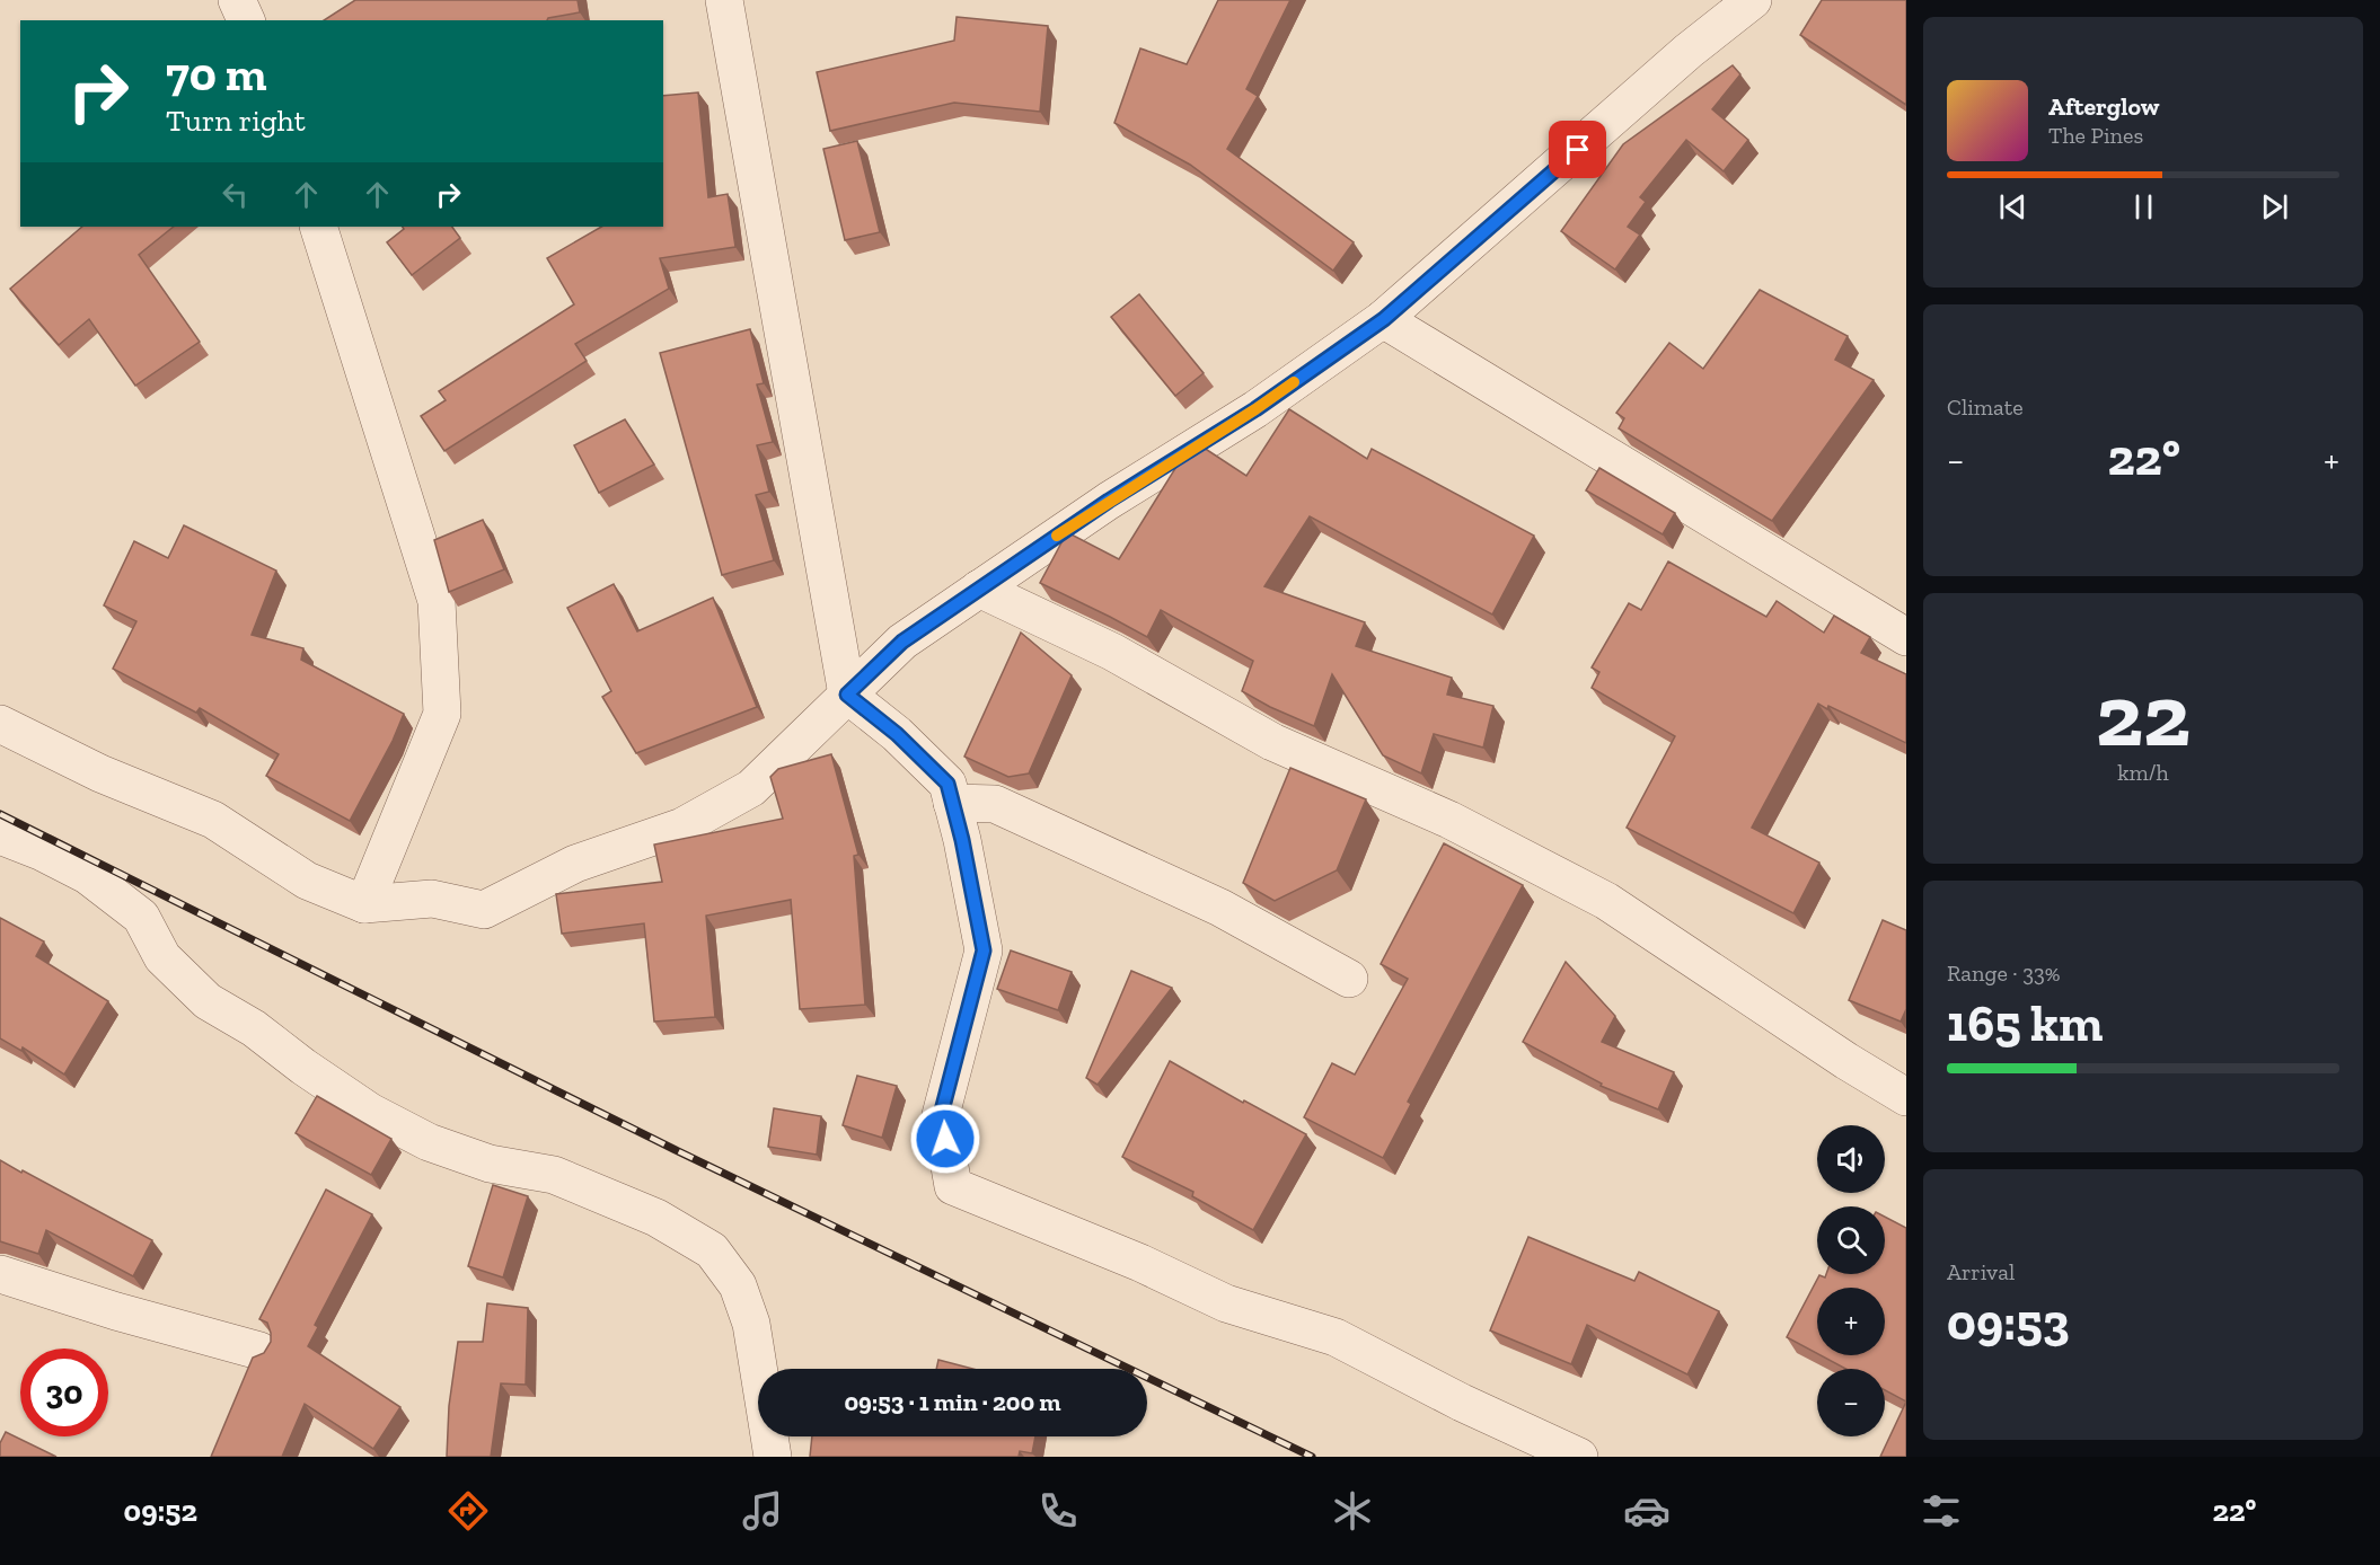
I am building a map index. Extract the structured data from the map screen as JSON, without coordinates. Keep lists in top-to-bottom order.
{
  "page": {
    "turn": ["70 m", "Turn right"],
    "song": ["Afterglow", "The Pines"],
    "tile": [
      "Climate",
      ["22", "km/h"],
      ["Range · 33%", "165 km"],
      ["Arrival", "09:53"]
    ],
    "heat": ["−", "22°", "+"],
    "map_buttons": ["+", "−"],
    "limit": "30",
    "trip": "09:53 · 1 min · 200 m",
    "tabs": ["09:52", "22°"]
  }
}
